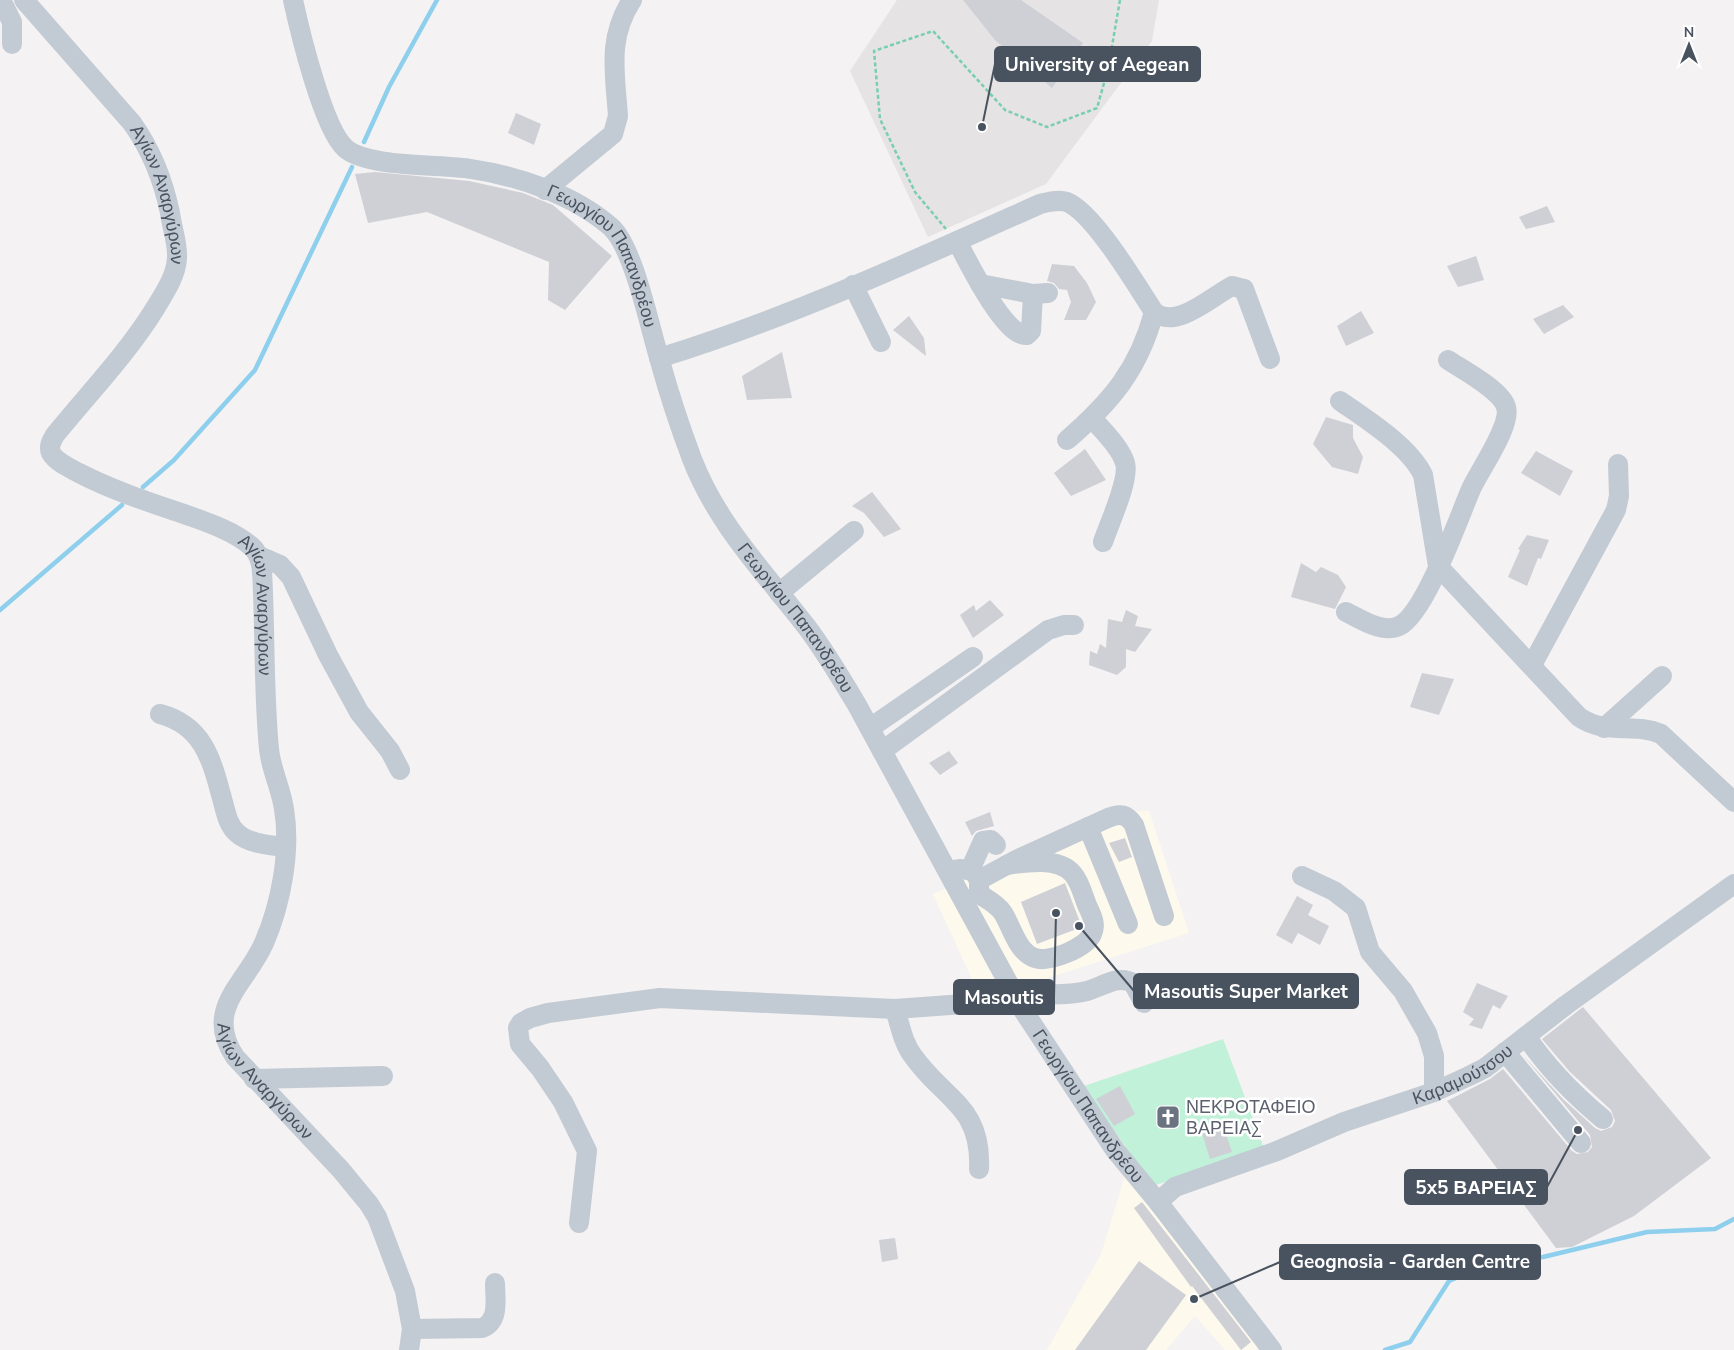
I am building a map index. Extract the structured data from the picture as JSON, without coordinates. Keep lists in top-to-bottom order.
{
  "streets": {
    "street": ["Αγίων Αναργύρων", "Γεωργίου Παπανδρέου", "Καραμούτσου"]
  },
  "crossings": [
    ["Γεωργίου Παπανδρέου", "Καραμούτσου"]
  ],
  "places": {
    "other": [
      "University of Aegean",
      "Masoutis",
      "Masoutis Super Market",
      "5x5 ΒΑΡΕΙΑΣ",
      "Geognosia - Garden Centre"
    ],
    "church": ["ΝΕΚΡΟΤΑΦΕΙΟ ΒΑΡΕΙΑΣ"]
  },
  "north": "top"
}
